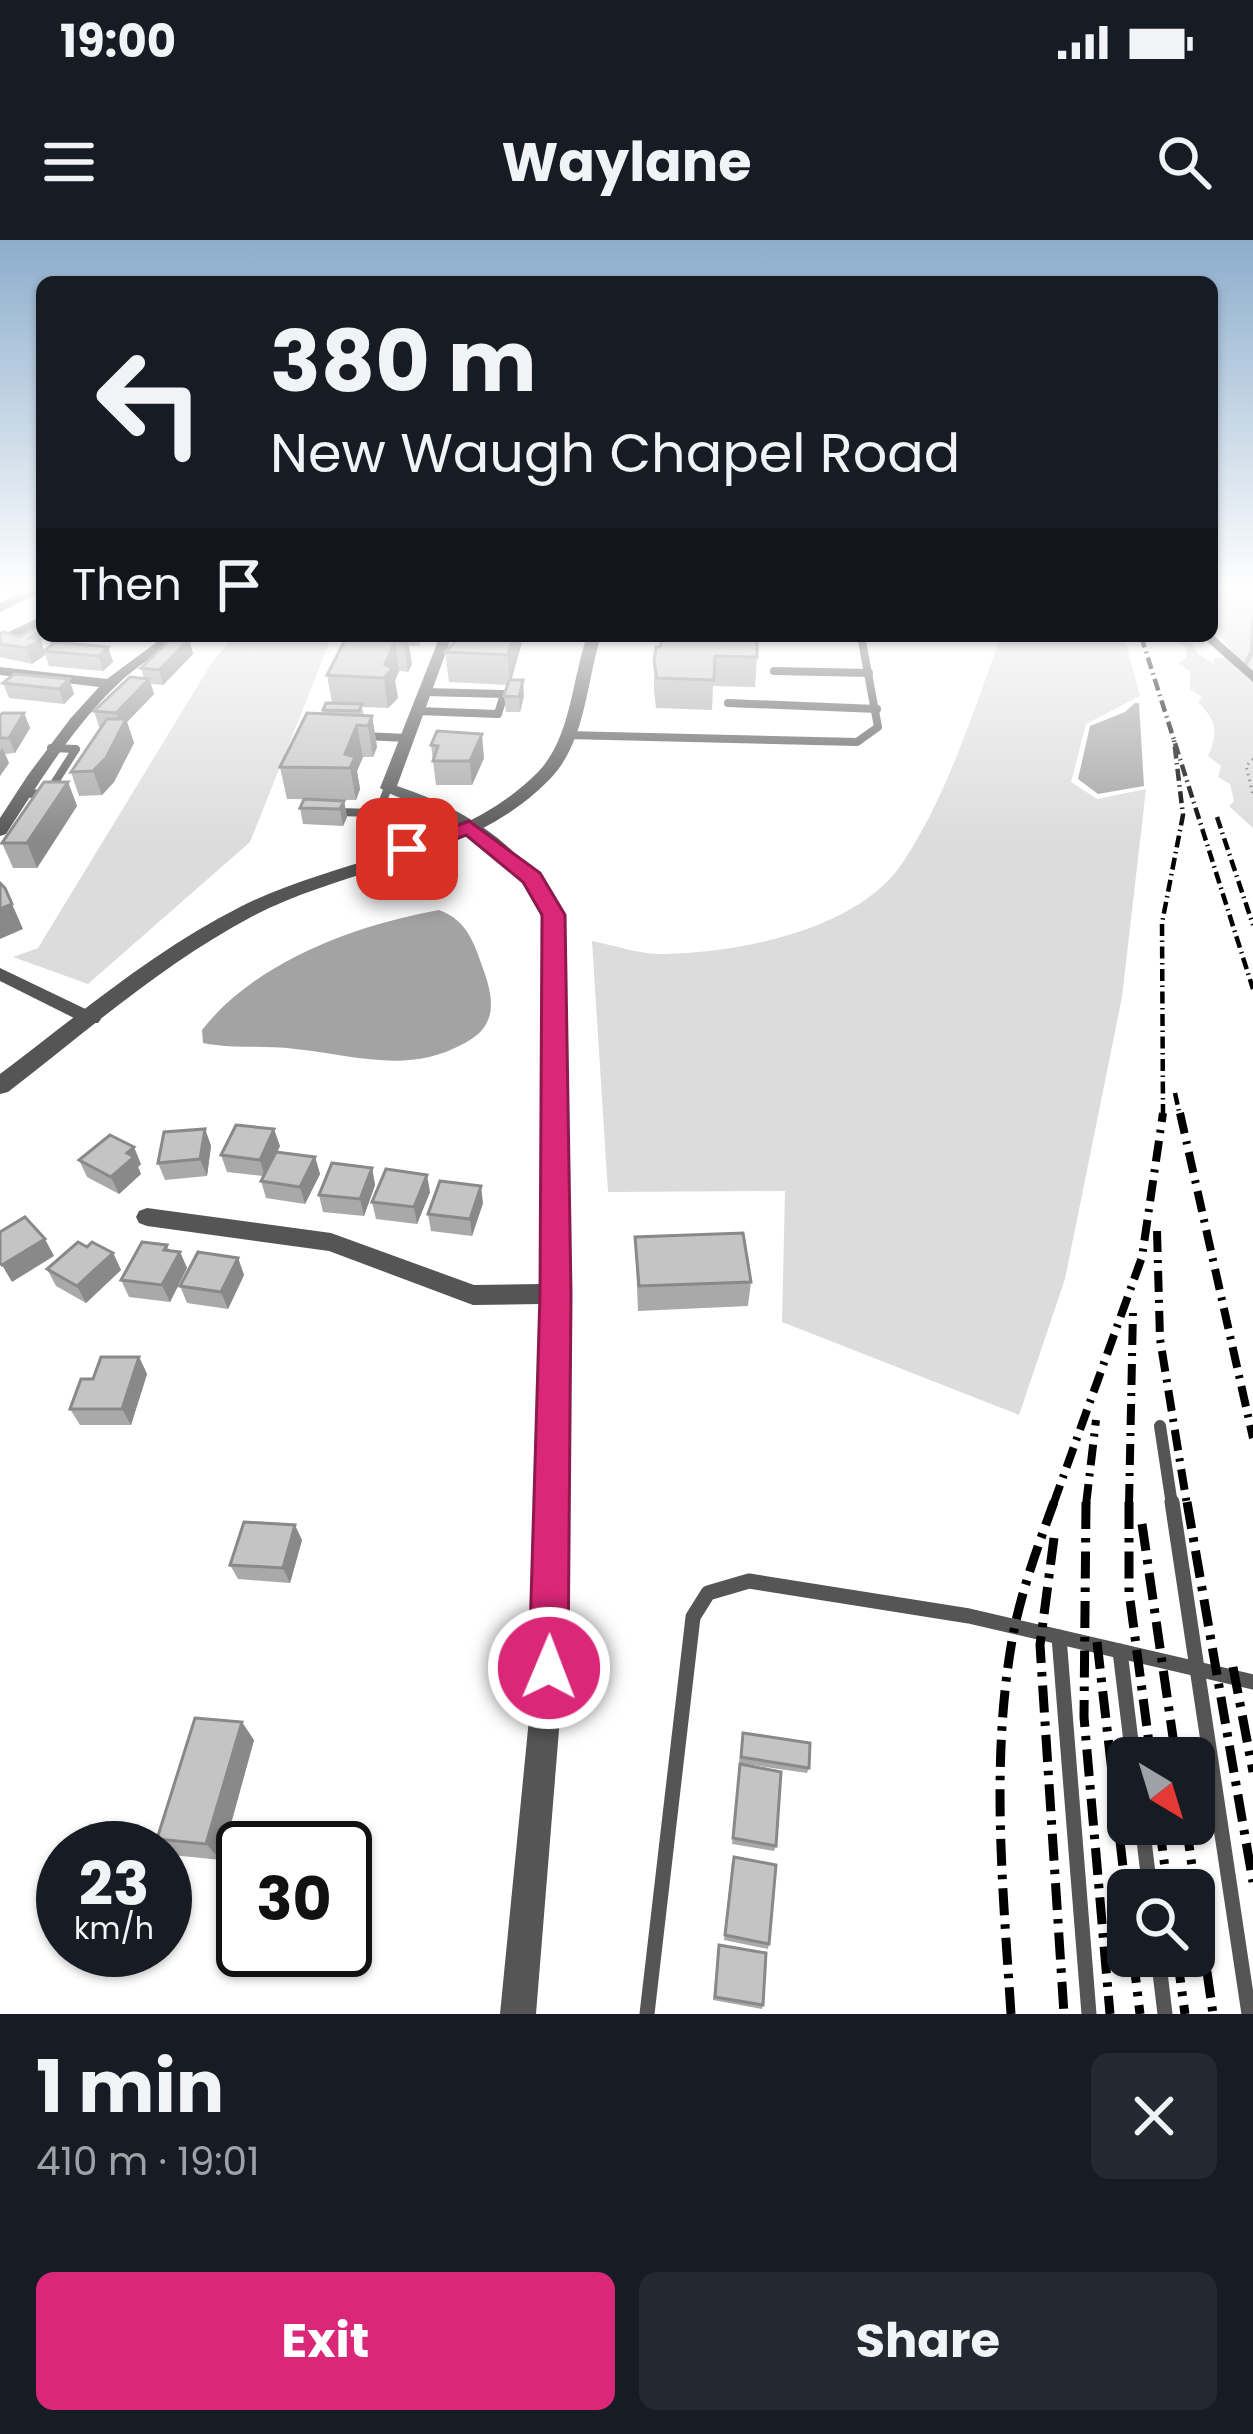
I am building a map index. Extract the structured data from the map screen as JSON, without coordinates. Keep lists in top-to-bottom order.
{
  "north": "bottom right",
  "page": {
    "status": "19:00",
    "header": "Waylane",
    "turn": ["380 m", "New Waugh Chapel Road"],
    "then": "Then",
    "speed": "23 km/h",
    "limit": "30",
    "heading": ["1 min", "410 m · 19:01"],
    "buttons": ["Exit", "Share"]
  }
}
